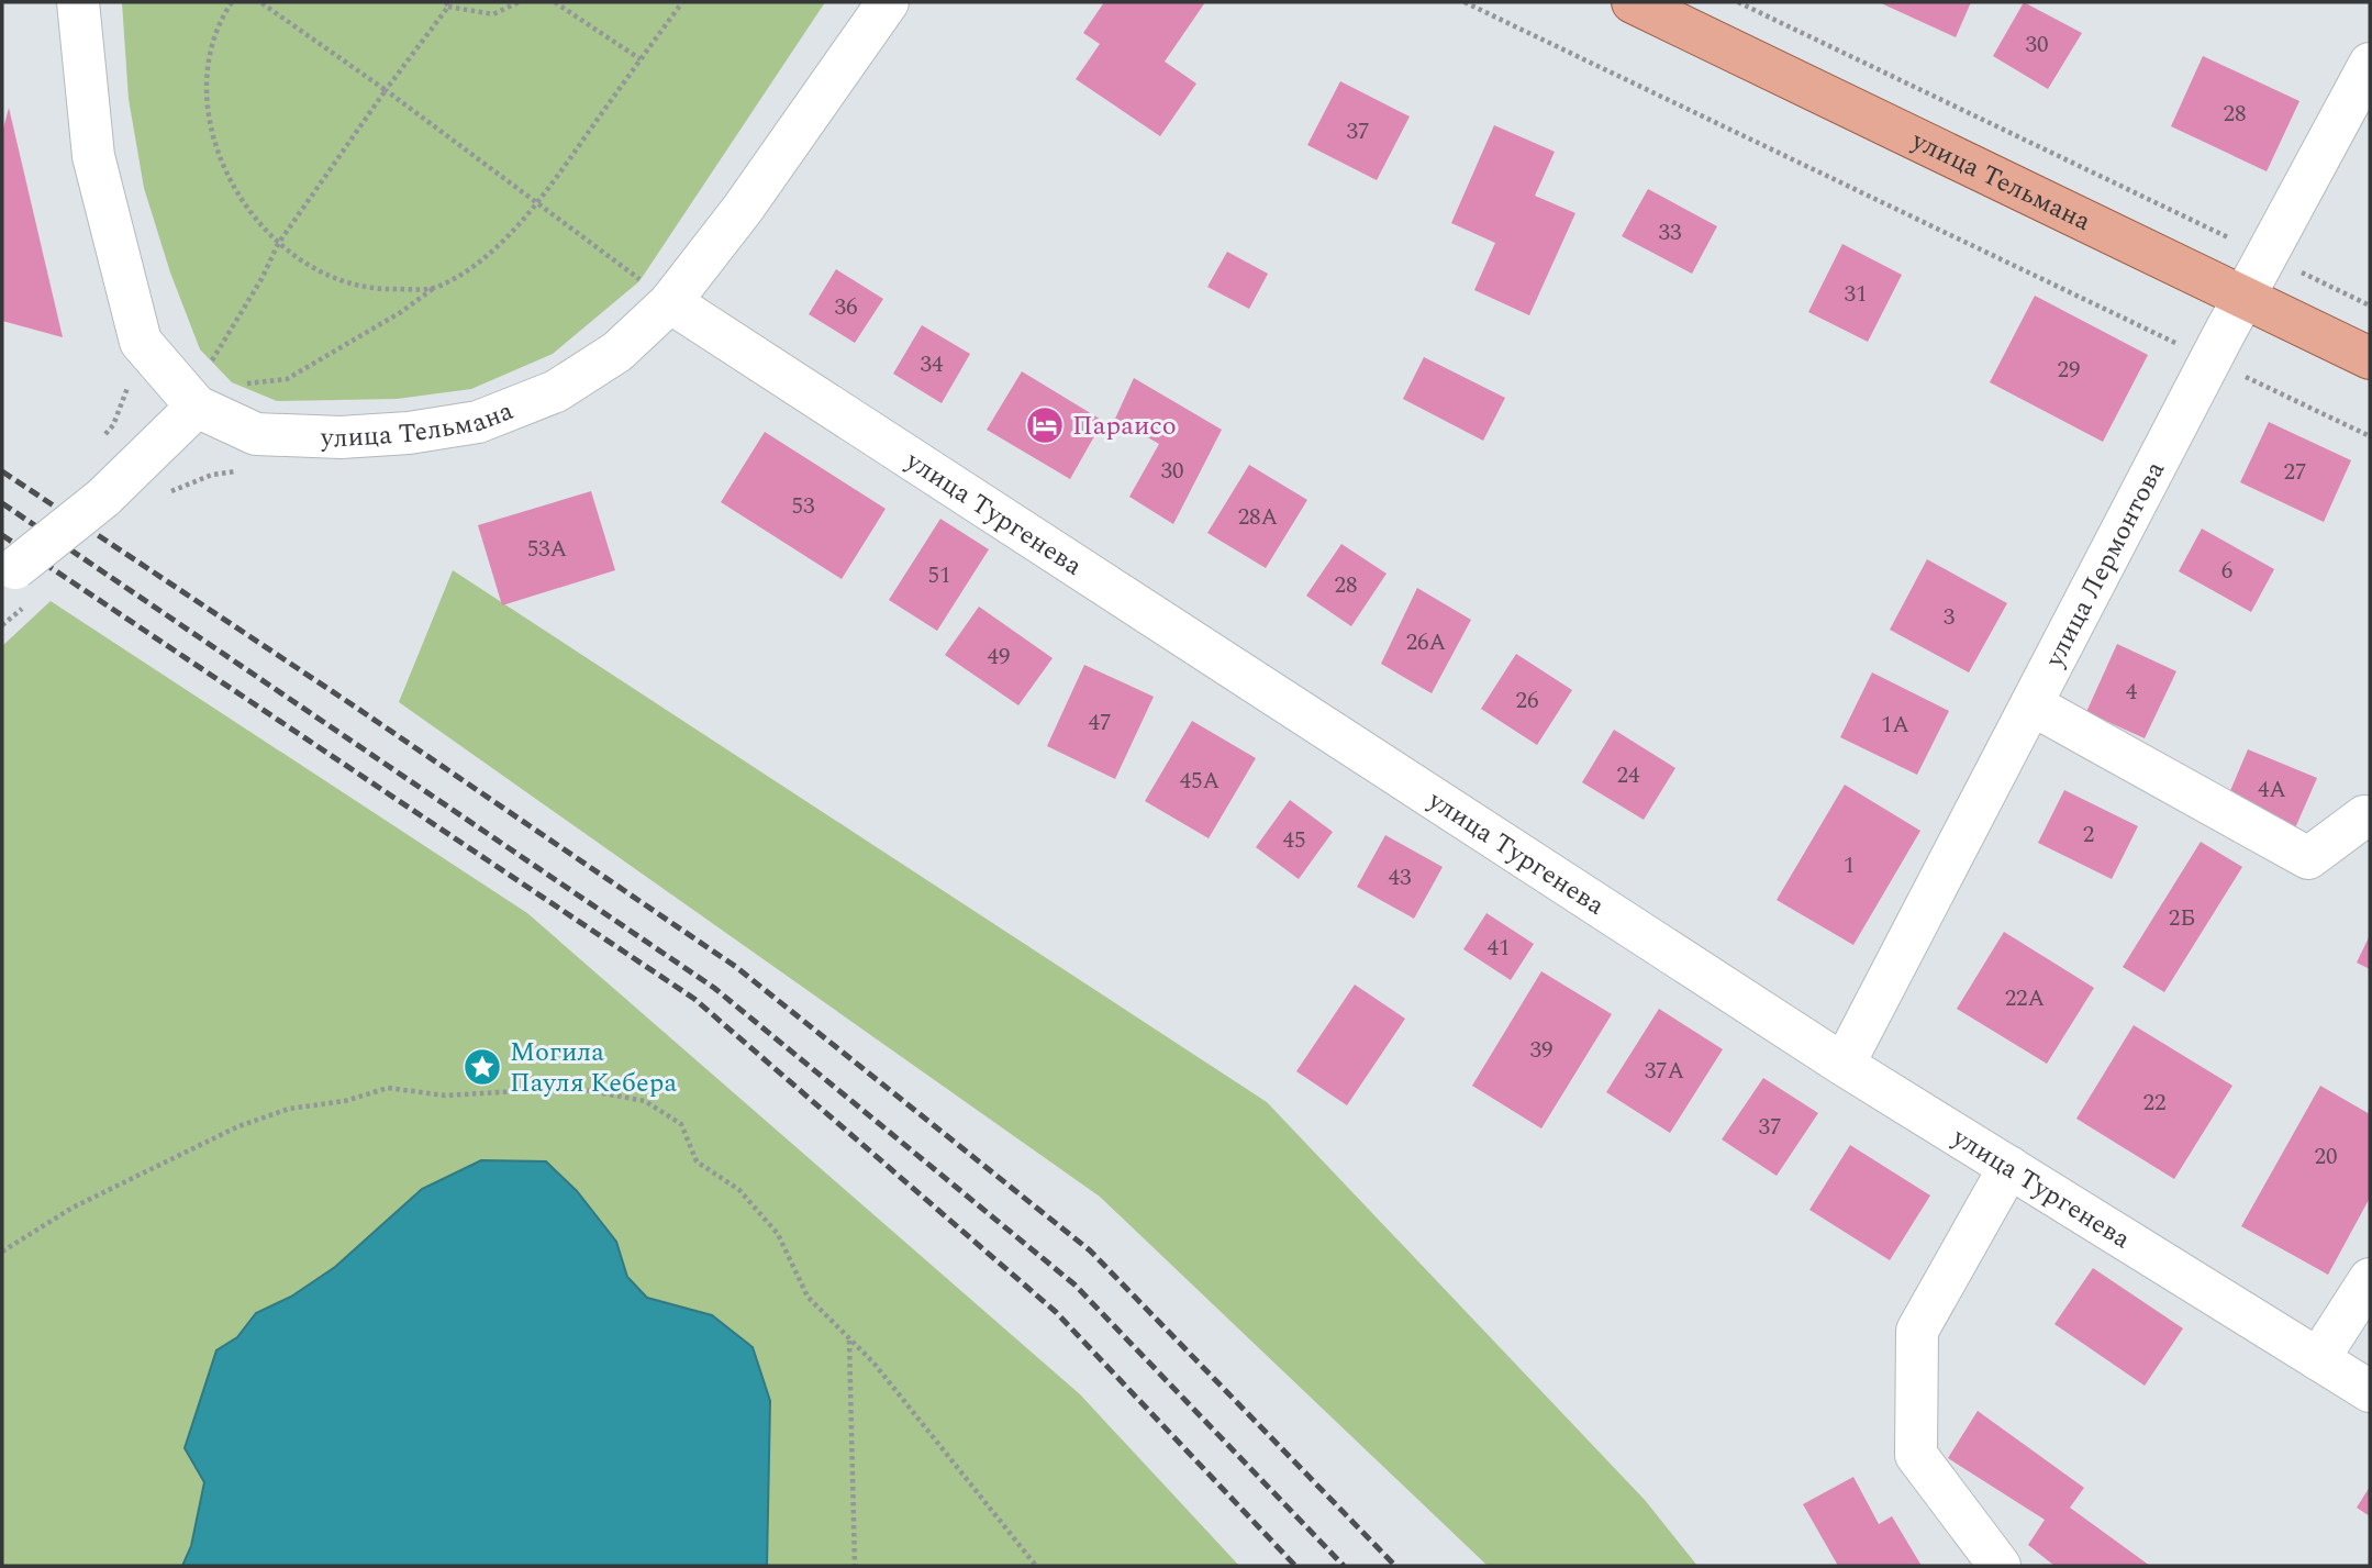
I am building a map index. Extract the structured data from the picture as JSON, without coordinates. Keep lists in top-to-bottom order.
{
  "streets": {
    "main road": ["улица Тельмана"],
    "street": ["улица Тургенева", "улица Лермонтова"]
  },
  "crossings": [
    ["улица Тельмана", "улица Тургенева"],
    ["улица Тельмана", "улица Лермонтова"],
    ["улица Тургенева", "улица Лермонтова"]
  ],
  "places": {
    "hotel": ["Параисо"],
    "place": ["Могила Пауля Кебера"]
  },
  "house_numbers": [
    "30",
    "28",
    "37",
    "33",
    "31",
    "36",
    "34",
    "29",
    "30",
    "27",
    "53",
    "28А",
    "53А",
    "6",
    "51",
    "28",
    "3",
    "26А",
    "49",
    "4",
    "26",
    "47",
    "1А",
    "24",
    "45А",
    "4А",
    "2",
    "45",
    "1",
    "43",
    "2Б",
    "41",
    "22А",
    "39",
    "37А",
    "22",
    "37",
    "20"
  ]
}
